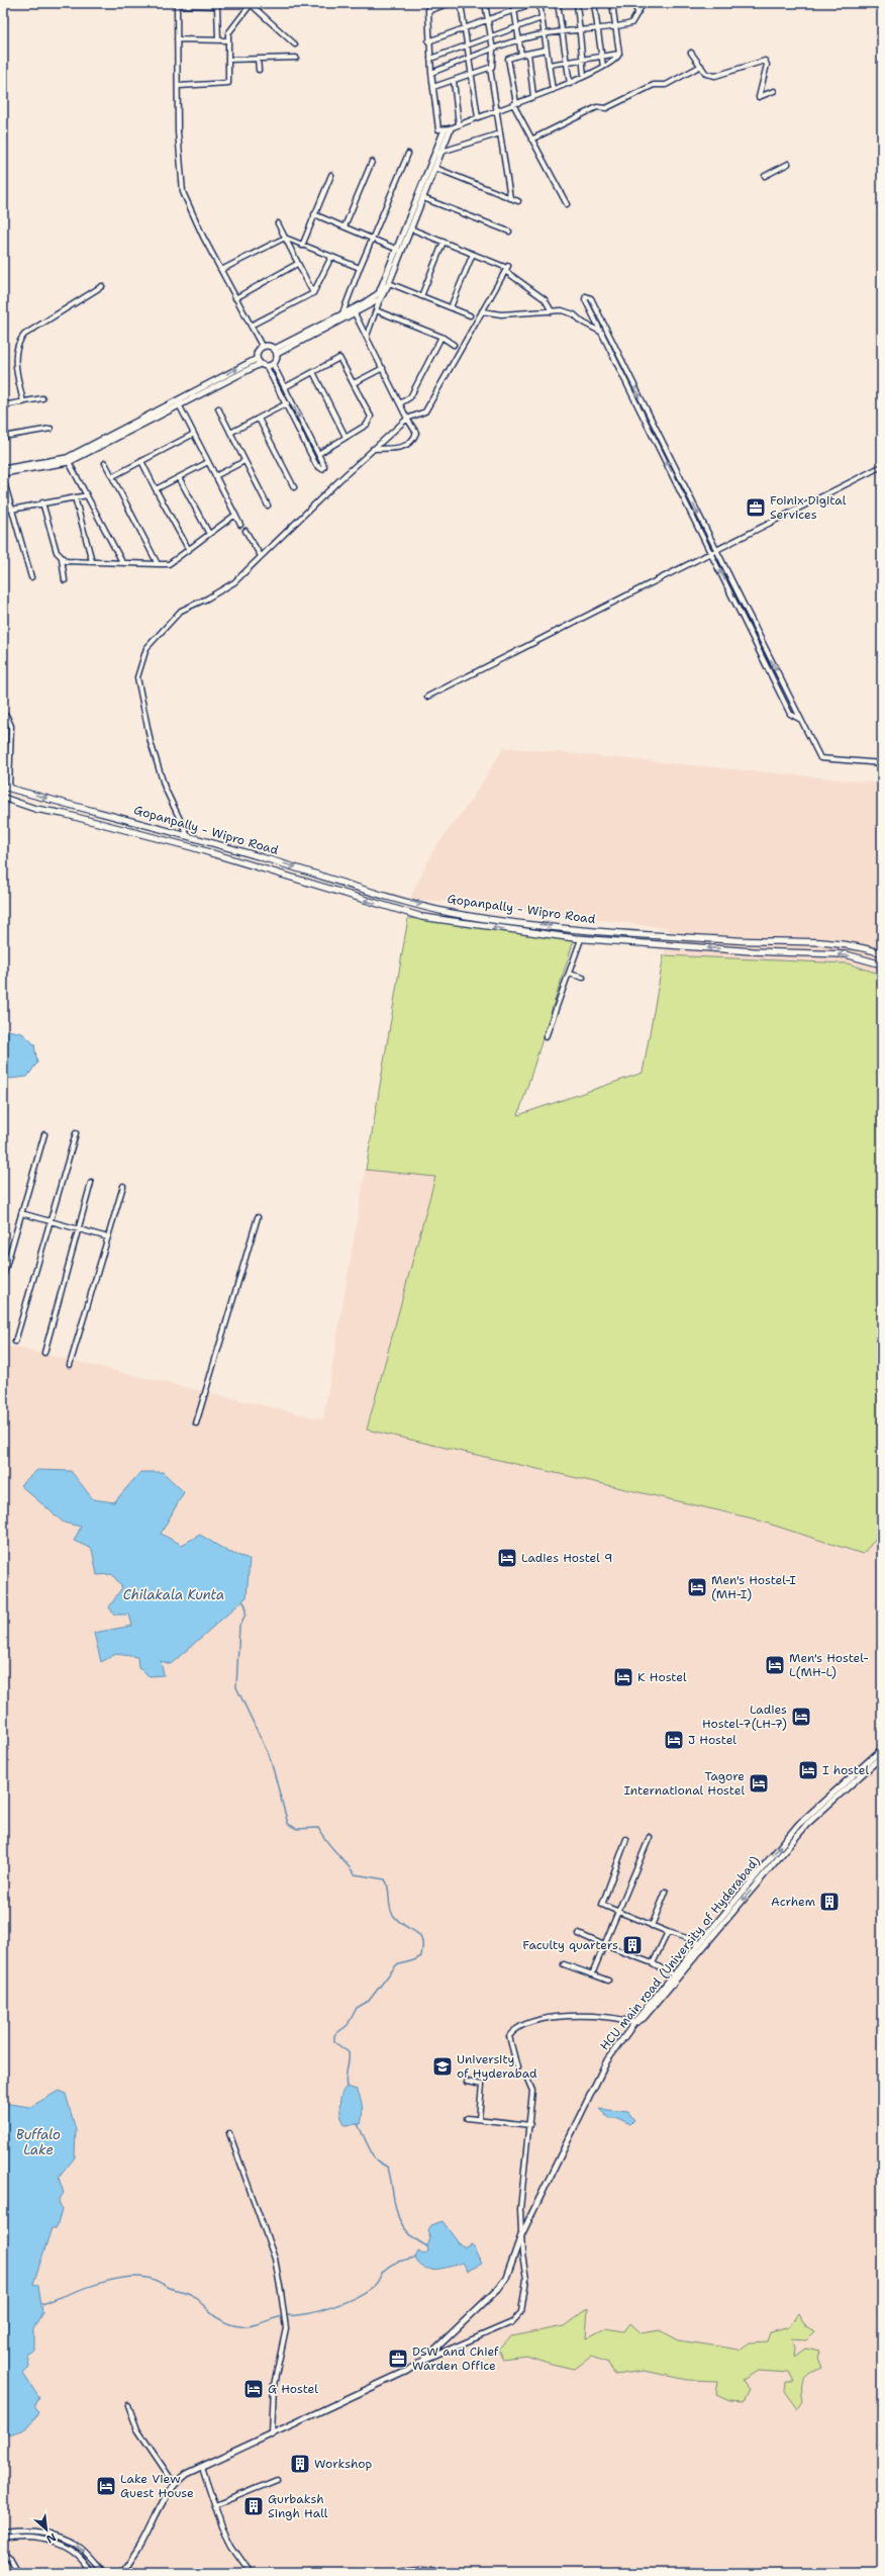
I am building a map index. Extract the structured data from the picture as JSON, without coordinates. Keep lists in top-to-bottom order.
{
  "streets": {
    "main road": ["Gopanpally - Wipro Road"],
    "street": ["HCU main road (University of Hyderabad)"]
  },
  "water": ["Chilakala Kunta", "Buffalo Lake"],
  "places": {
    "office": ["Foinix Digital Services", "DSW and Chief Warden Office"],
    "hotel": [
      "Ladies Hostel 9",
      "Men's Hostel-I (MH-I)",
      "Men's Hostel- L(MH-L)",
      "K Hostel",
      "Ladies Hostel-7(LH-7)",
      "J Hostel",
      "I hostel",
      "Tagore International Hostel",
      "G Hostel",
      "Lake View Guest House"
    ],
    "building": [
      "Acrhem",
      "Faculty quarters",
      "Workshop",
      "Gurbaksh Singh Hall"
    ],
    "school or university": ["University of Hyderabad"]
  },
  "north": "bottom right"
}
